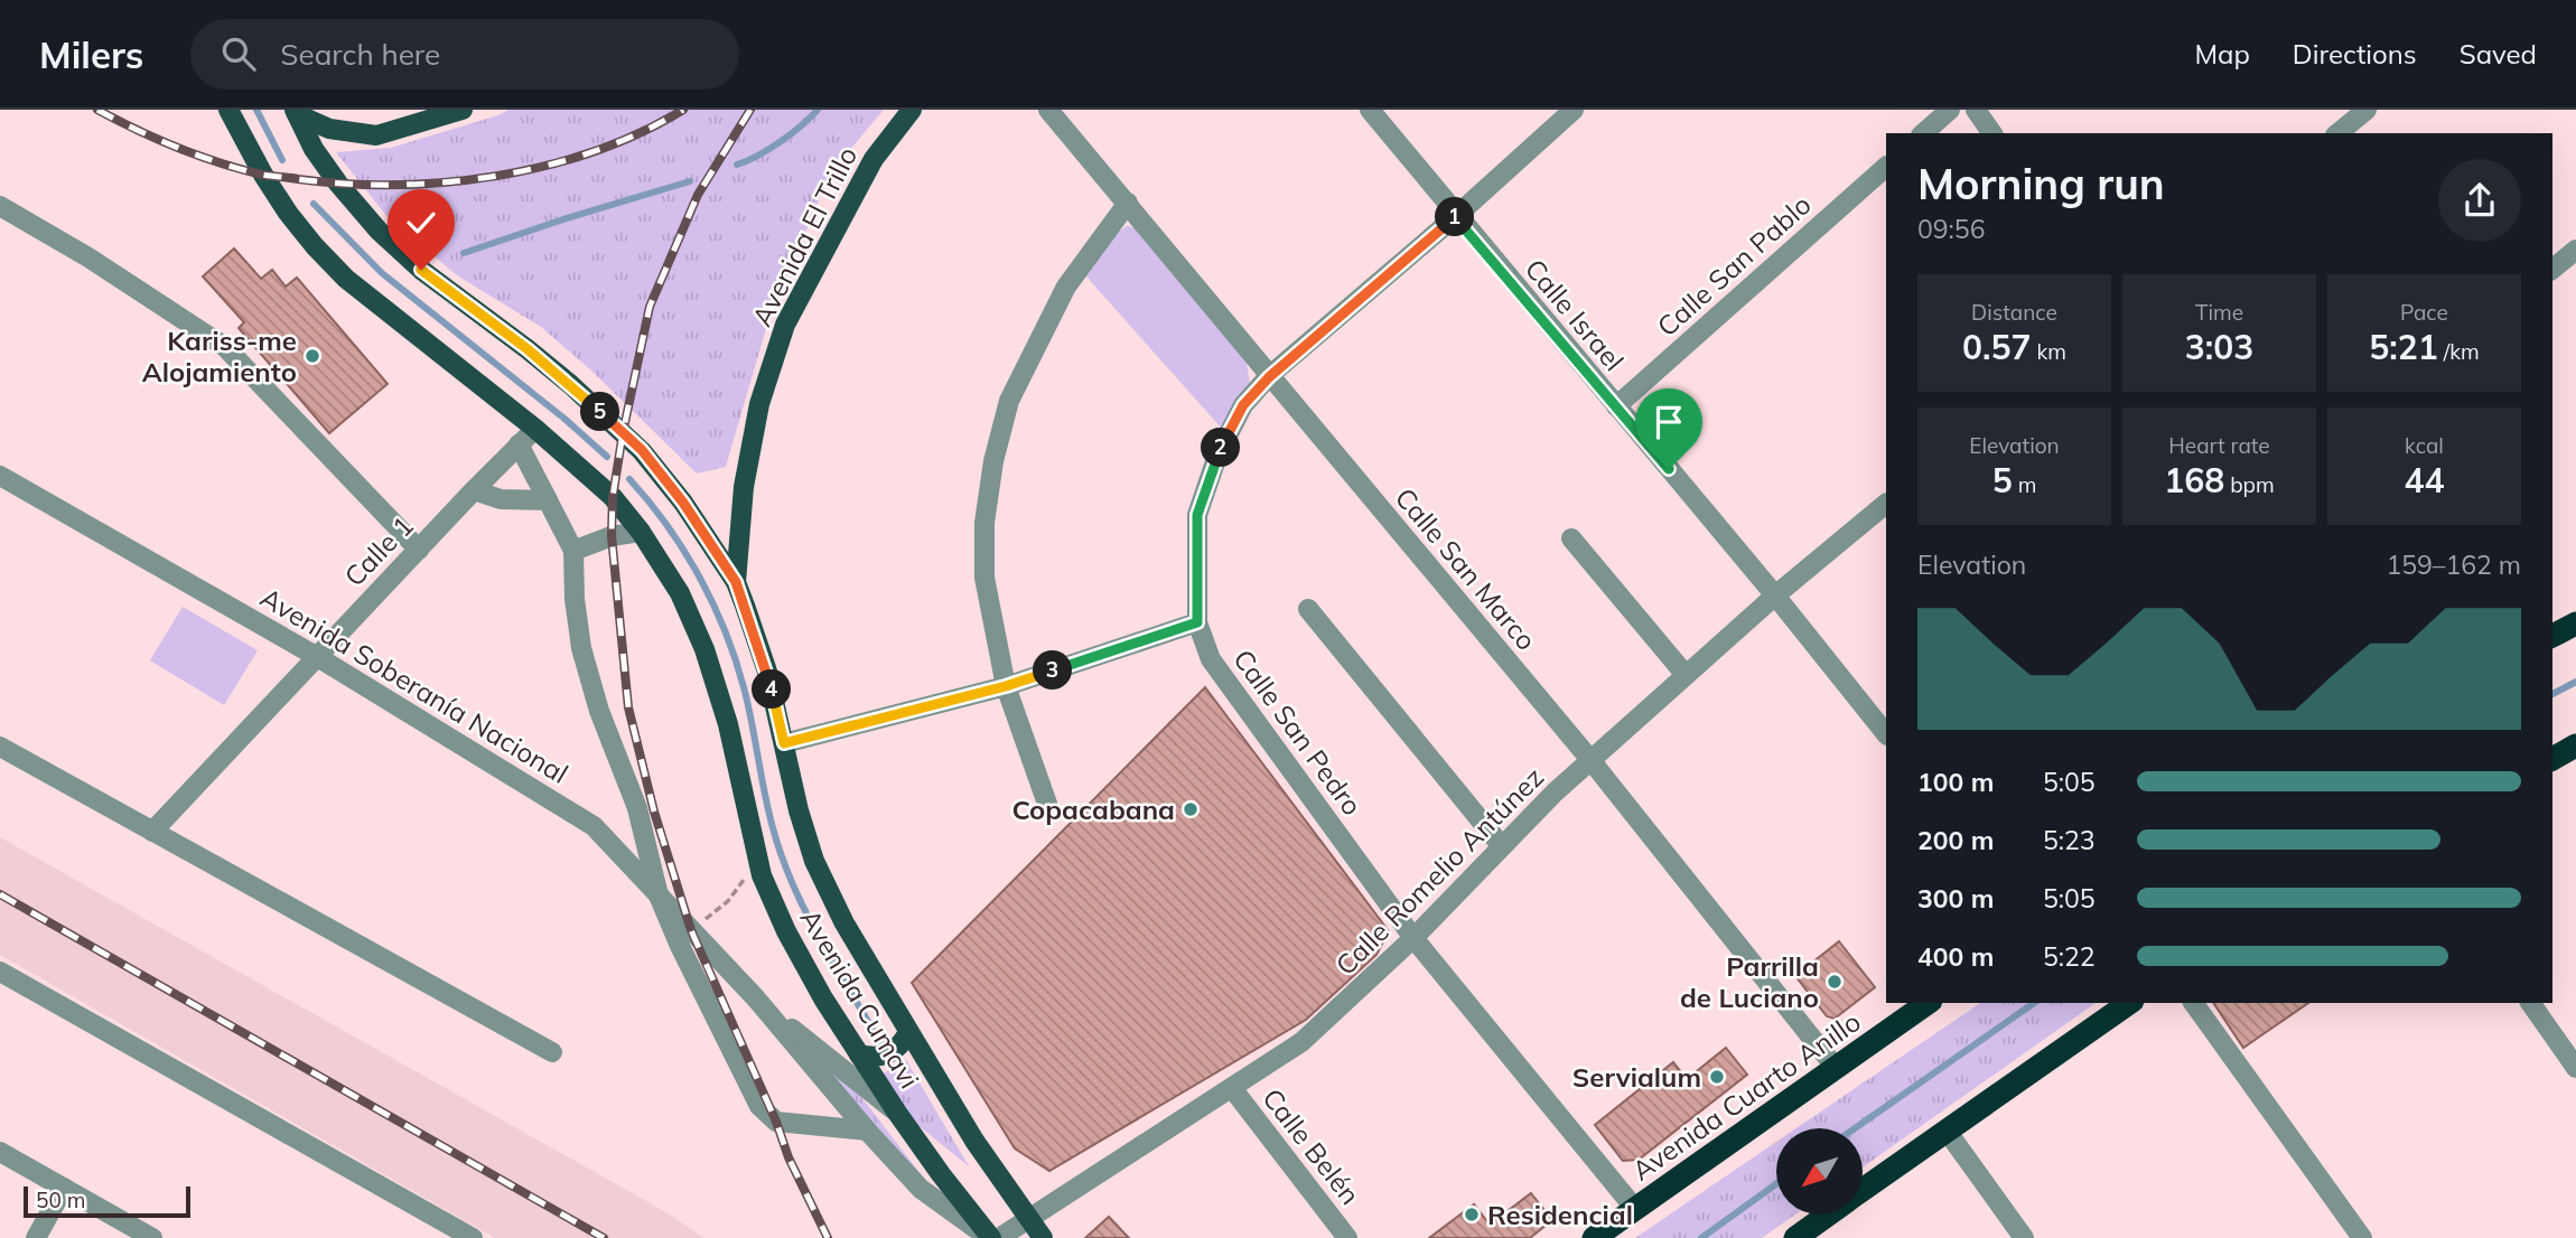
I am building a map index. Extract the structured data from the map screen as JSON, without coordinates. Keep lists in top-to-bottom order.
{
  "streets": {
    "highway": ["Avenida Cuarto Anillo"],
    "main road": ["Avenida El Trillo", "Avenida Cumavi"],
    "street": [
      "Calle San Pablo",
      "Calle Israel",
      "Calle 1",
      "Calle San Marco",
      "Avenida Soberanía Nacional",
      "Calle San Pedro",
      "Calle Romelio Antúnez",
      "Calle Belén"
    ]
  },
  "crossings": [
    ["Avenida El Trillo", "Avenida Cumavi"],
    ["Calle San Pablo", "Calle Israel"],
    ["Calle Israel", "Calle San Pedro"],
    ["Calle Israel", "Calle Romelio Antúnez"],
    ["Calle 1", "Avenida Soberanía Nacional"],
    ["Calle 1", "Avenida Cumavi"],
    ["Calle San Marco", "Calle San Pedro"],
    ["Calle San Marco", "Calle Romelio Antúnez"],
    ["Calle San Marco", "Avenida Cuarto Anillo"],
    ["Avenida Soberanía Nacional", "Avenida Cumavi"],
    ["Calle San Pedro", "Calle Romelio Antúnez"],
    ["Calle San Pedro", "Avenida Cuarto Anillo"],
    ["Calle Romelio Antúnez", "Avenida Cumavi"],
    ["Calle Romelio Antúnez", "Calle Belén"]
  ],
  "places": [
    "Kariss-me Alojamiento",
    "Copacabana",
    "Parrilla de Luciano",
    "Servialum",
    "Residencial"
  ],
  "scale_bar": "50 m",
  "north": "bottom left",
  "page": {
    "header": "Milers",
    "search": "Search here",
    "nav": ["Map", "Directions", "Saved"],
    "heading": ["Morning run", "09:56"],
    "pins": [
      "1",
      "5",
      "2",
      "3",
      "4"
    ],
    "stats": [
      ["Distance", "0.57 km"],
      ["Time", "3:03"],
      ["Pace", "5:21 /km"],
      ["Elevation", "5 m"],
      ["Heart rate", "168 bpm"],
      ["kcal", "44"]
    ],
    "chart": ["Elevation", "159–162 m"],
    "list": [
      {
        "name": "100 m",
        "note": "5:05"
      },
      {
        "name": "200 m",
        "note": "5:23"
      },
      {
        "name": "300 m",
        "note": "5:05"
      },
      {
        "name": "400 m",
        "note": "5:22"
      }
    ],
    "scale": "50 m"
  }
}
